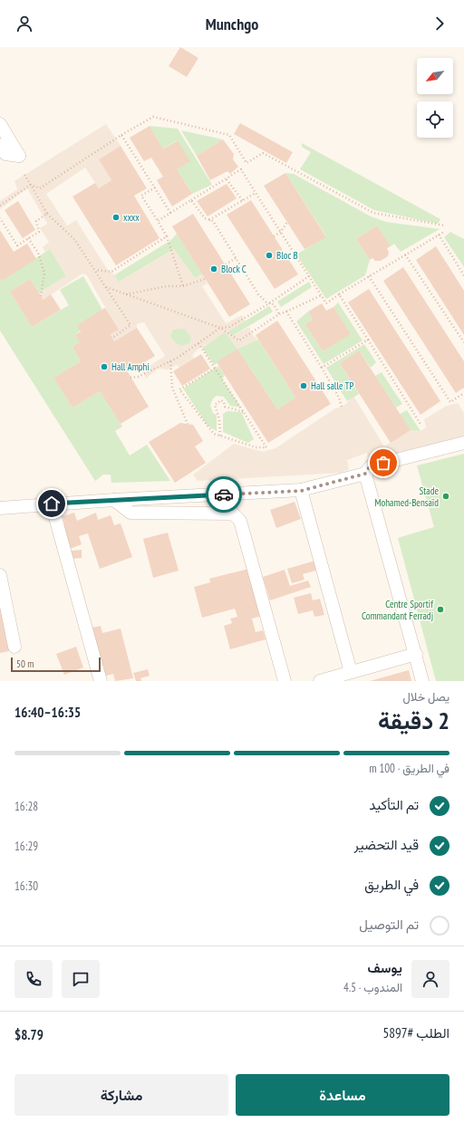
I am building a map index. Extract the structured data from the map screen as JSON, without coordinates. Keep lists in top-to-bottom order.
{
  "places": [
    "xxxx",
    "Bloc B",
    "Block C",
    "Hall Amphi",
    "Hall salle TP",
    "Stade Mohamed-Bensaïd",
    "Centre Sportif Commandant Ferradj"
  ],
  "scale_bar": "50 m",
  "north": "bottom left",
  "page": {
    "header": "Munchgo",
    "scale": "50 m",
    "heading": ["2 دقيقة", "يصل خلال", "16:35–16:40"],
    "panel": [
      "يوسف",
      "المندوب · 4.5",
      "الطلب #5897",
      "$8.79"
    ],
    "bar": "في الطريق · 100 m",
    "list": [
      ["تم التأكيد", "16:28"],
      ["قيد التحضير", "16:29"],
      ["في الطريق", "16:30"],
      "تم التوصيل"
    ],
    "buttons": ["مساعدة", "مشاركة"]
  }
}
